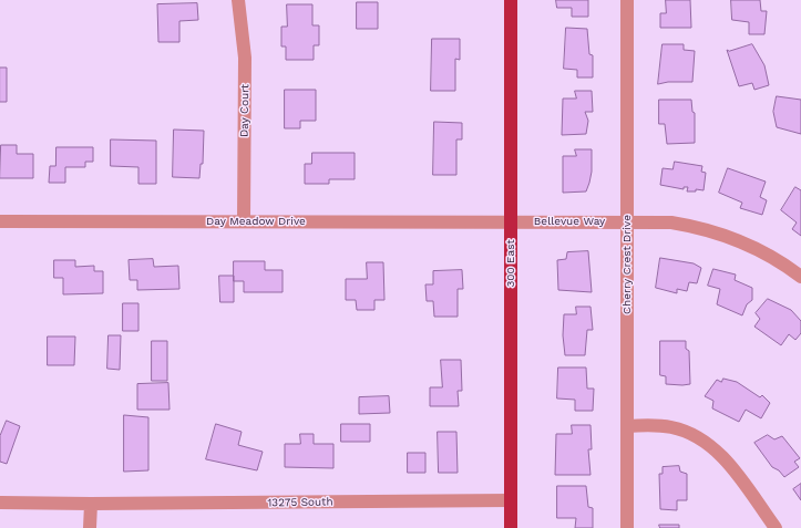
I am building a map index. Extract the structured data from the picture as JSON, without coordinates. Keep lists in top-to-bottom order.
{
  "streets": {
    "main road": ["300 East"],
    "street": [
      "Day Court",
      "Day Meadow Drive",
      "Bellevue Way",
      "Cherry Crest Drive",
      "13275 South"
    ]
  },
  "crossings": [
    ["Day Court", "Day Meadow Drive"],
    ["Day Meadow Drive", "Bellevue Way"],
    ["Day Meadow Drive", "300 East"],
    ["Bellevue Way", "300 East"],
    ["Bellevue Way", "Cherry Crest Drive"],
    ["300 East", "13275 South"]
  ]
}
